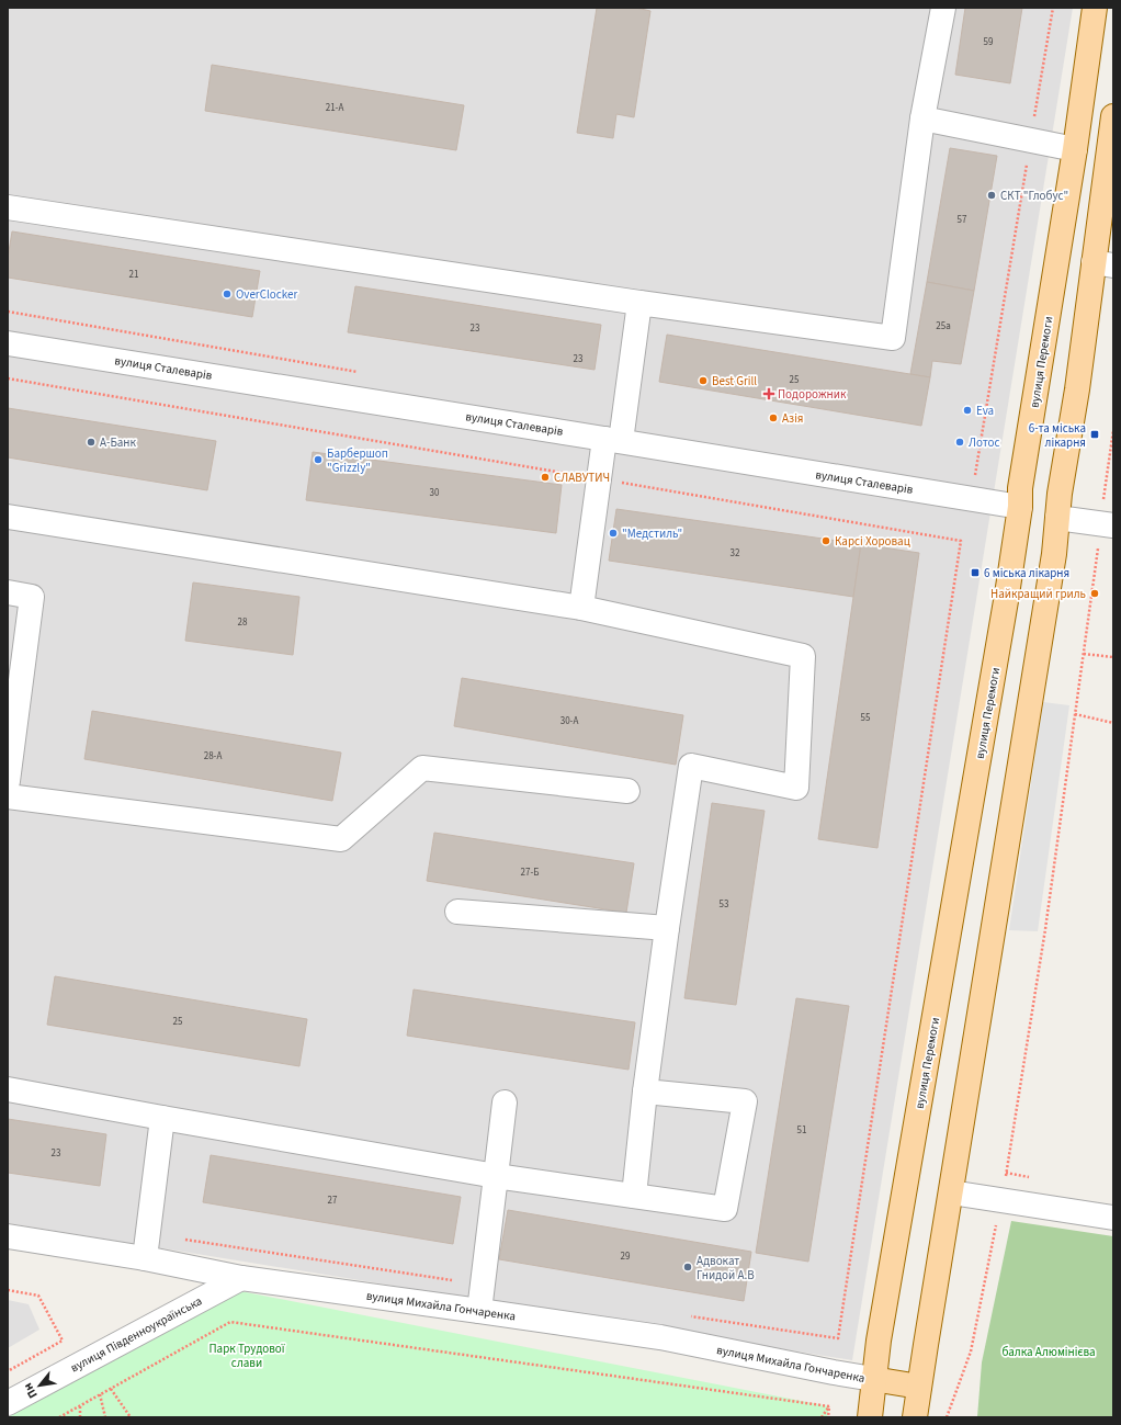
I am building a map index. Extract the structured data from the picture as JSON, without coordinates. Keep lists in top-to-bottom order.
{
  "streets": {
    "main road": ["вулиця Перемоги"],
    "street": ["вулиця Сталеварів", "вулиця Михайла Гончаренка", "вулиця Південноукраїнська"]
  },
  "crossings": [
    ["вулиця Перемоги", "вулиця Сталеварів"],
    ["вулиця Перемоги", "вулиця Михайла Гончаренка"],
    ["вулиця Михайла Гончаренка", "вулиця Південноукраїнська"]
  ],
  "parks": ["Парк Трудової слави", "балка Алюмінієва"],
  "places": {
    "other": [
      "СКТ \"Глобус\"",
      "OverClocker",
      "Best Grill",
      "Eva",
      "Азія",
      "А-Банк",
      "Лотос",
      "Барбершоп \"Grizzly\"",
      "СЛАВУТИЧ",
      "\"Медстиль\"",
      "Карсі Хоровац",
      "Найкращий гриль",
      "Адвокат Гнидой А.В"
    ],
    "health": ["Подорожник"],
    "transit": ["6-та міська лікарня", "6 міська лікарня"]
  },
  "house_numbers": [
    "59",
    "21-А",
    "57",
    "21",
    "25а",
    "23",
    "23",
    "25",
    "30",
    "32",
    "28",
    "55",
    "30-А",
    "28-А",
    "27-Б",
    "53",
    "25",
    "51",
    "23",
    "27",
    "29"
  ],
  "north": "bottom left"
}
